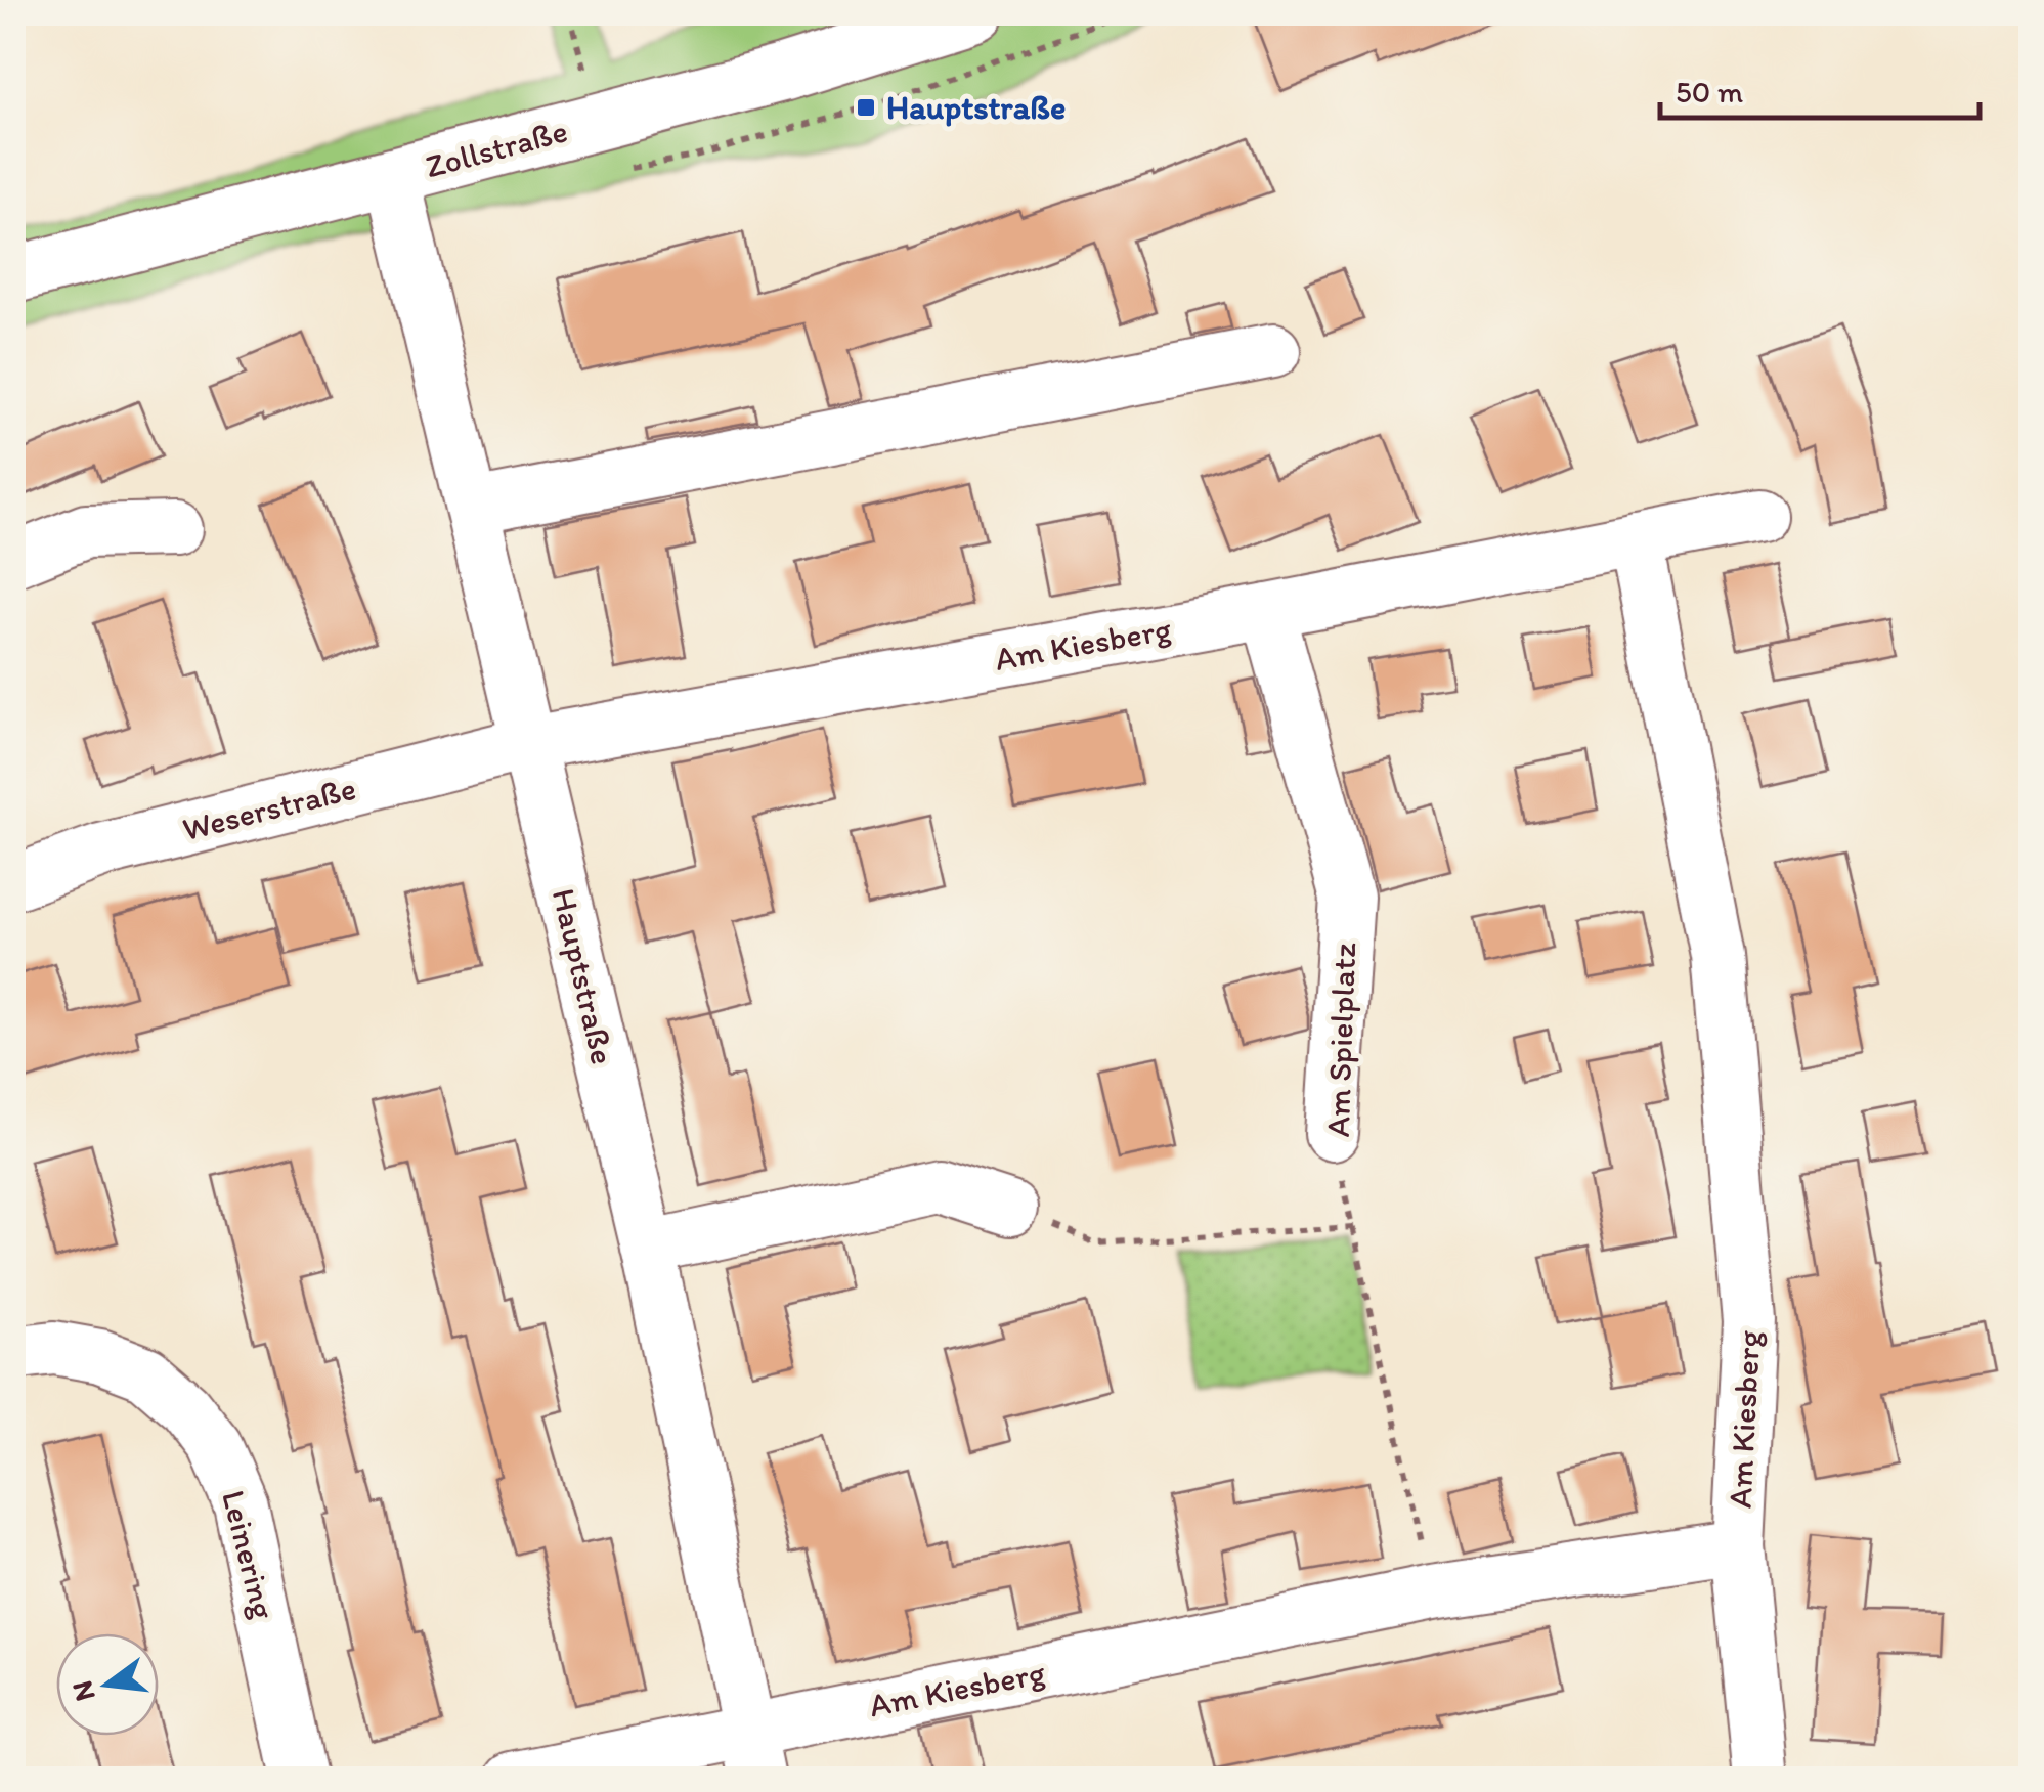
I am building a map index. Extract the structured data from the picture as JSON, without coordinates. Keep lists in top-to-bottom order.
{
  "streets": {
    "main road": ["Zollstraße"],
    "street": [
      "Am Kiesberg",
      "Weserstraße",
      "Hauptstraße",
      "Am Spielplatz",
      "Leinering"
    ]
  },
  "crossings": [
    ["Zollstraße", "Hauptstraße"],
    ["Am Kiesberg", "Weserstraße"],
    ["Am Kiesberg", "Hauptstraße"],
    ["Am Kiesberg", "Am Spielplatz"],
    ["Weserstraße", "Hauptstraße"]
  ],
  "places": {
    "transit": ["Hauptstraße"]
  },
  "scale_bar": "50 m",
  "north": "left"
}
